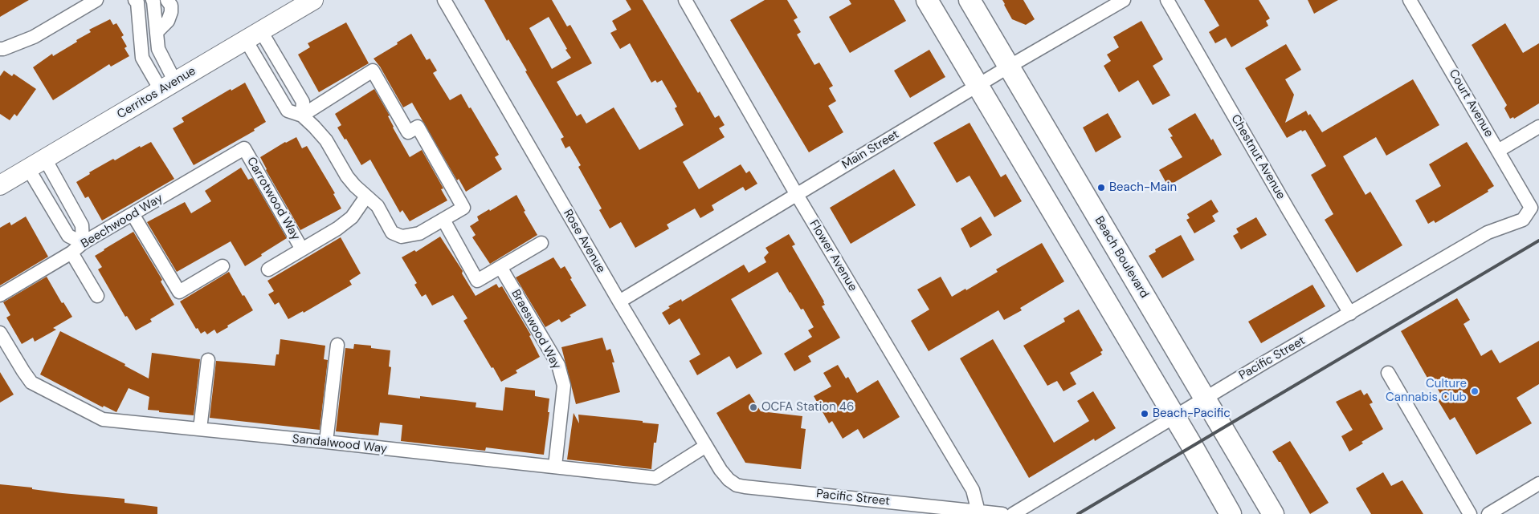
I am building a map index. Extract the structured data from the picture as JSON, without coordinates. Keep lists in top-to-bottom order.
{
  "streets": {
    "main road": ["Cerritos Avenue", "Beach Boulevard"],
    "street": [
      "Court Avenue",
      "Main Street",
      "Chestnut Avenue",
      "Carrotwood Way",
      "Beechwood Way",
      "Rose Avenue",
      "Flower Avenue",
      "Braeswood Way",
      "Pacific Street",
      "Sandalwood Way"
    ]
  },
  "crossings": [
    ["Court Avenue", "Pacific Street"],
    ["Main Street", "Rose Avenue"],
    ["Main Street", "Flower Avenue"],
    ["Main Street", "Beach Boulevard"],
    ["Chestnut Avenue", "Pacific Street"],
    ["Carrotwood Way", "Beechwood Way"],
    ["Rose Avenue", "Pacific Street"],
    ["Rose Avenue", "Sandalwood Way"],
    ["Flower Avenue", "Pacific Street"],
    ["Beach Boulevard", "Pacific Street"],
    ["Braeswood Way", "Sandalwood Way"]
  ],
  "places": [
    "Beach-Main",
    "Culture Cannabis Club",
    "OCFA Station 46",
    "Beach-Pacific"
  ]
}
